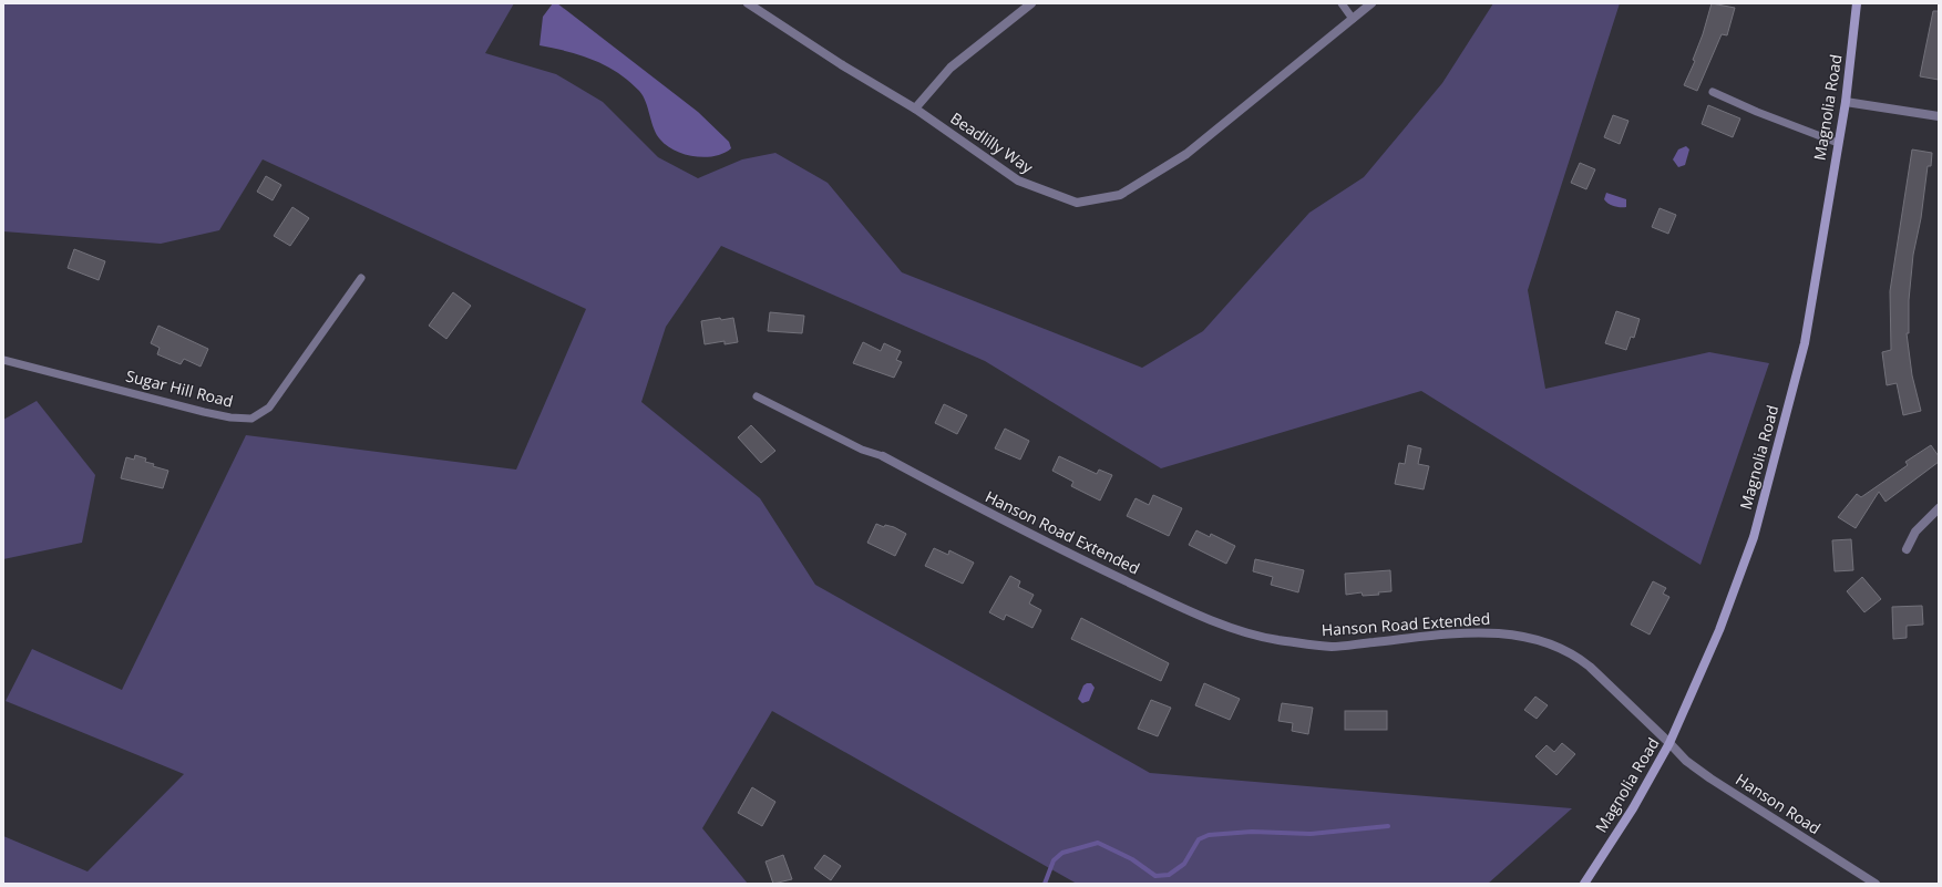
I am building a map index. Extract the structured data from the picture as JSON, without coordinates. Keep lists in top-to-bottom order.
{
  "streets": {
    "main road": ["Magnolia Road"],
    "street": ["Beadlilly Way", "Hanson Road Extended", "Hanson Road"],
    "lane": ["Sugar Hill Road"]
  },
  "crossings": [
    ["Magnolia Road", "Hanson Road Extended"],
    ["Magnolia Road", "Hanson Road"],
    ["Hanson Road Extended", "Hanson Road"]
  ]
}
